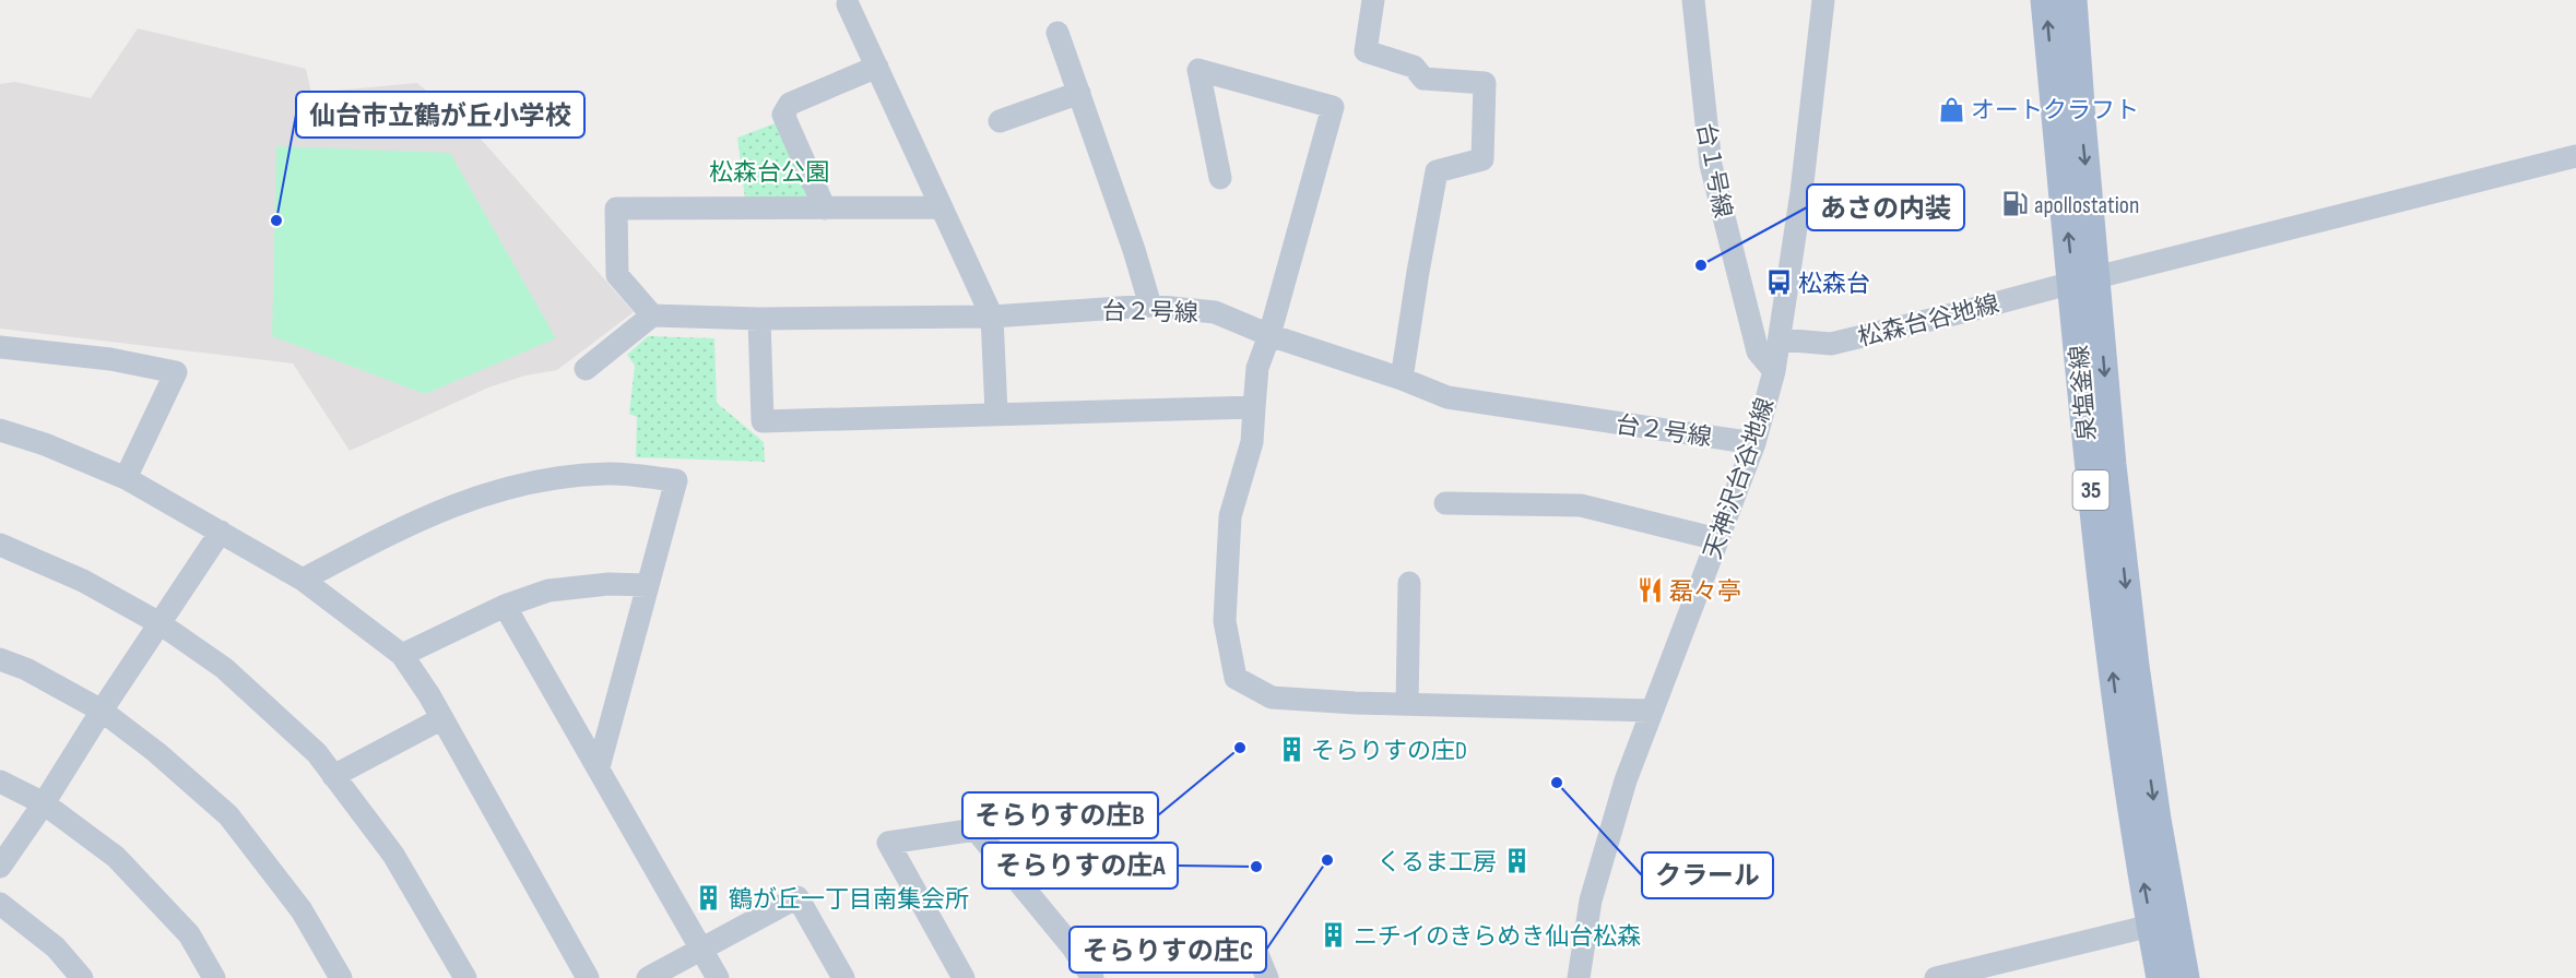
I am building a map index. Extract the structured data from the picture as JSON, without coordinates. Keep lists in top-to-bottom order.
{
  "streets": {
    "main road": ["泉塩釜線", "35"],
    "street": [
      "台１号線",
      "台２号線",
      "松森台谷地線",
      "天神沢台谷地線"
    ]
  },
  "crossings": [
    ["台１号線", "天神沢台谷地線"],
    ["台２号線", "天神沢台谷地線"],
    ["松森台谷地線", "泉塩釜線"],
    ["松森台谷地線", "天神沢台谷地線"]
  ],
  "parks": ["松森台公園"],
  "places": {
    "shop": ["オートクラフト"],
    "fuel station": ["apollostation"],
    "other": [
      "仙台市立鶴が丘小学校",
      "あさの内装",
      "そらりすの庄B",
      "クラール",
      "そらりすの庄C",
      "そらりすの庄A"
    ],
    "bus stop": ["松森台"],
    "restaurant": ["磊々亭"],
    "building": [
      "そらりすの庄D",
      "くるま工房",
      "鶴が丘一丁目南集会所",
      "ニチイのきらめき仙台松森"
    ]
  }
}
